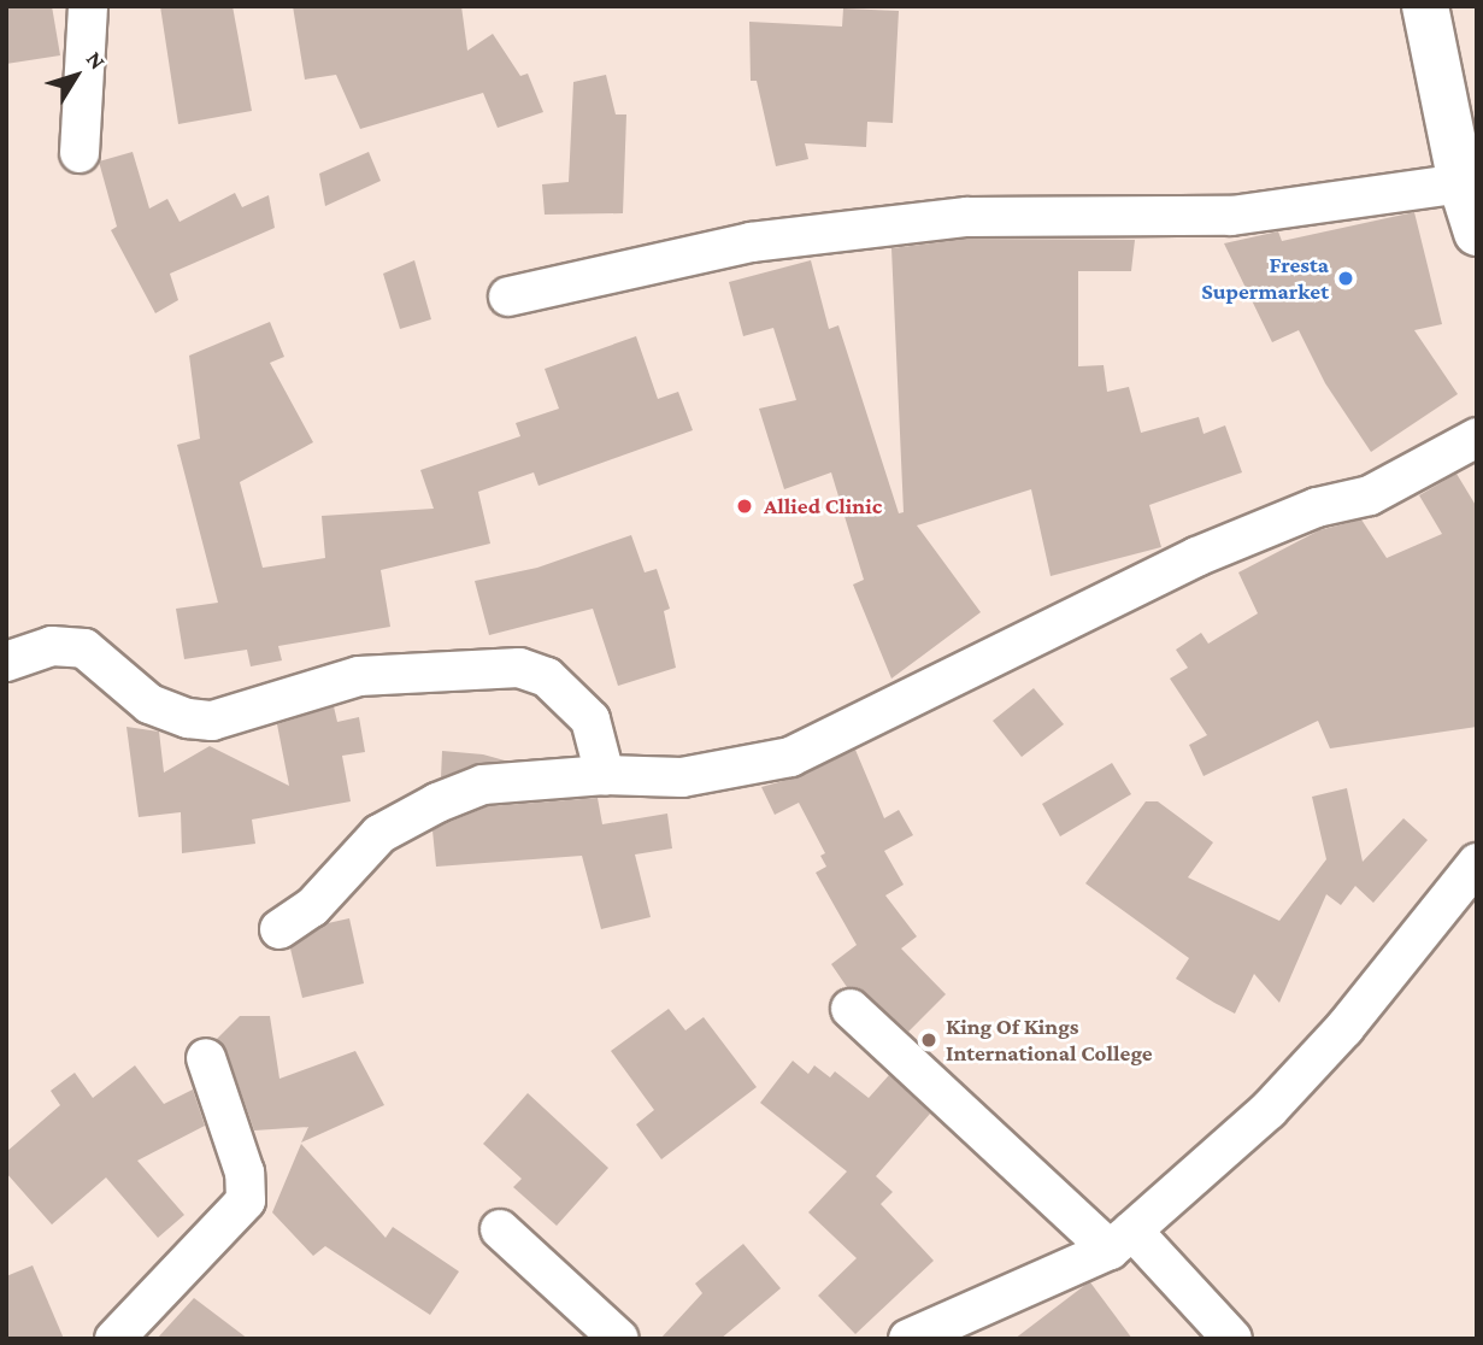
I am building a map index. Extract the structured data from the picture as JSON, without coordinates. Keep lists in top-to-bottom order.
{
  "places": ["Fresta Supermarket", "Allied Clinic", "King Of Kings International College"],
  "north": "top right"
}
